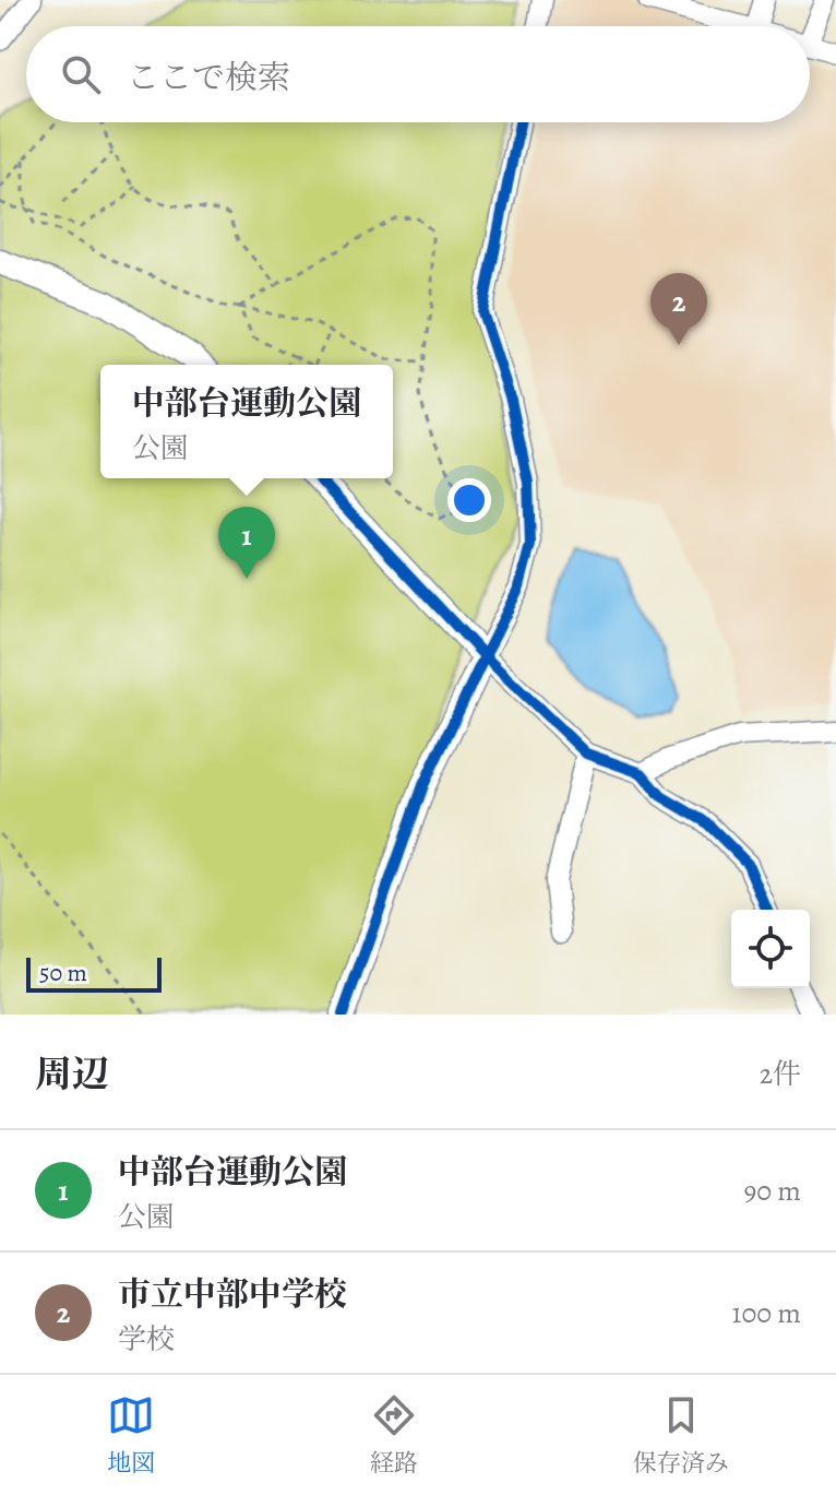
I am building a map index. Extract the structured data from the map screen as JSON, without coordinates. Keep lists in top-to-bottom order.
{
  "scale_bar": "50 m",
  "page": {
    "search": "ここで検索",
    "pins": ["2", "1"],
    "popup": ["中部台運動公園", "公園"],
    "scale": "50 m",
    "heading": ["周辺", "2件"],
    "list": [
      {
        "mark": "1",
        "name": "中部台運動公園",
        "note": "公園",
        "value": "90 m"
      },
      {
        "mark": "2",
        "name": "市立中部中学校",
        "note": "学校",
        "value": "100 m"
      }
    ],
    "nav": ["地図", "経路", "保存済み"]
  }
}
